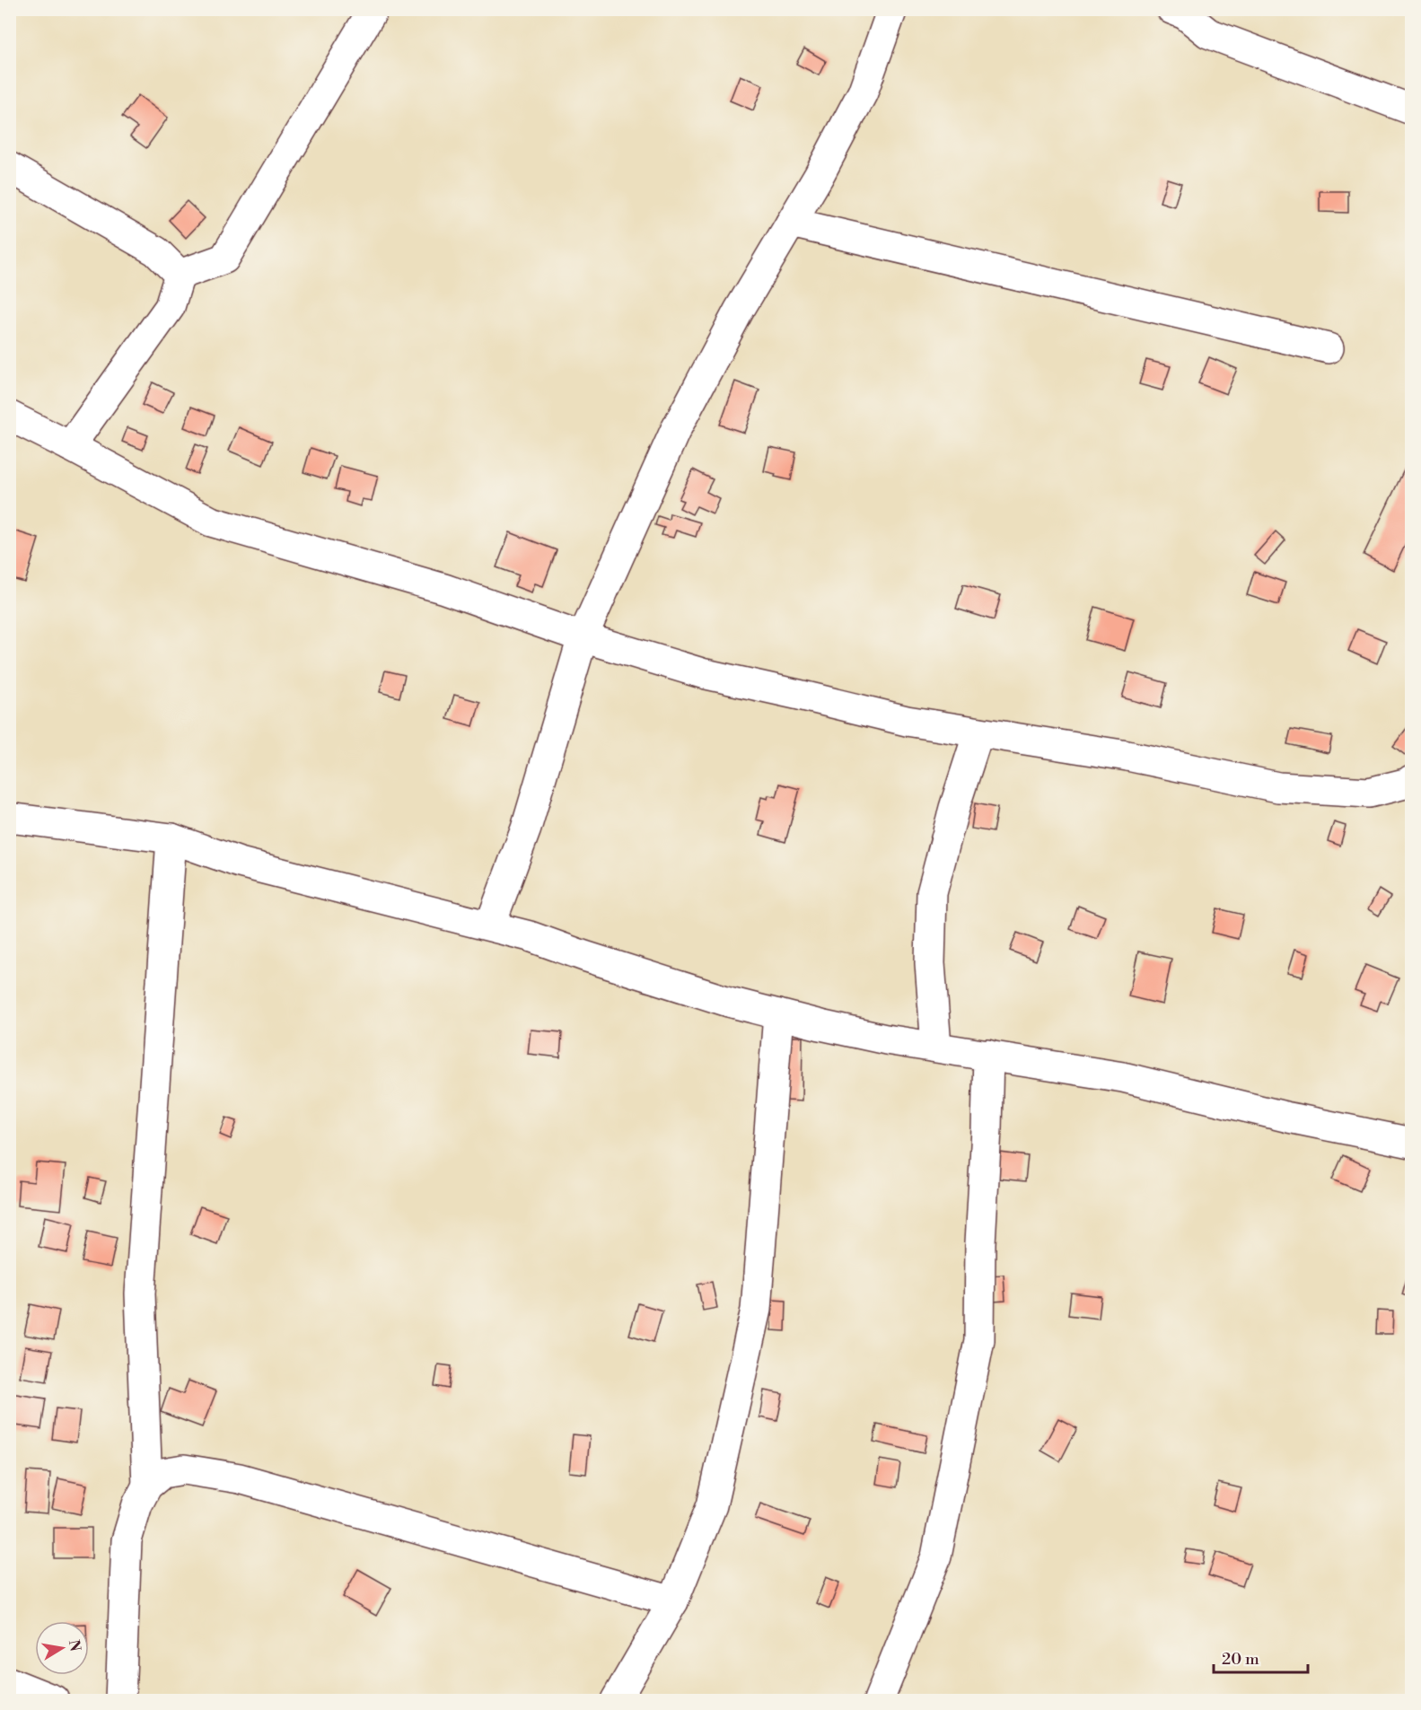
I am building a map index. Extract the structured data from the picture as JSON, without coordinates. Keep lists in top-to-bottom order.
{
  "scale_bar": "20 m",
  "north": "right"
}
